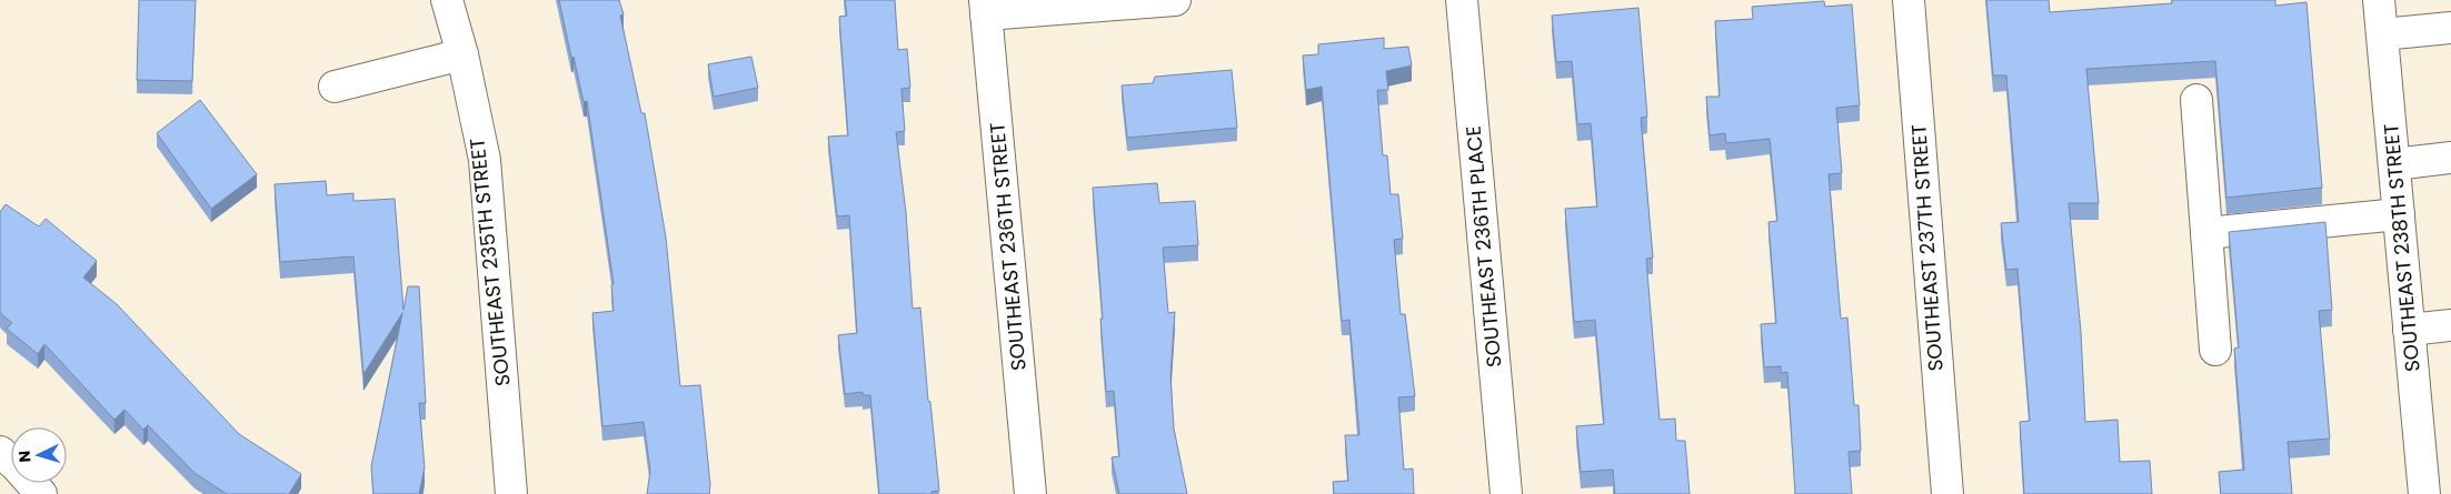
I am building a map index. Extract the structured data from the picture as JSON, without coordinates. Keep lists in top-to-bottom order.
{
  "streets": {
    "street": [
      "SOUTHEAST 236TH STREET",
      "SOUTHEAST 236TH PLACE",
      "SOUTHEAST 237TH STREET",
      "SOUTHEAST 238TH STREET",
      "SOUTHEAST 235TH STREET"
    ]
  },
  "north": "left"
}
